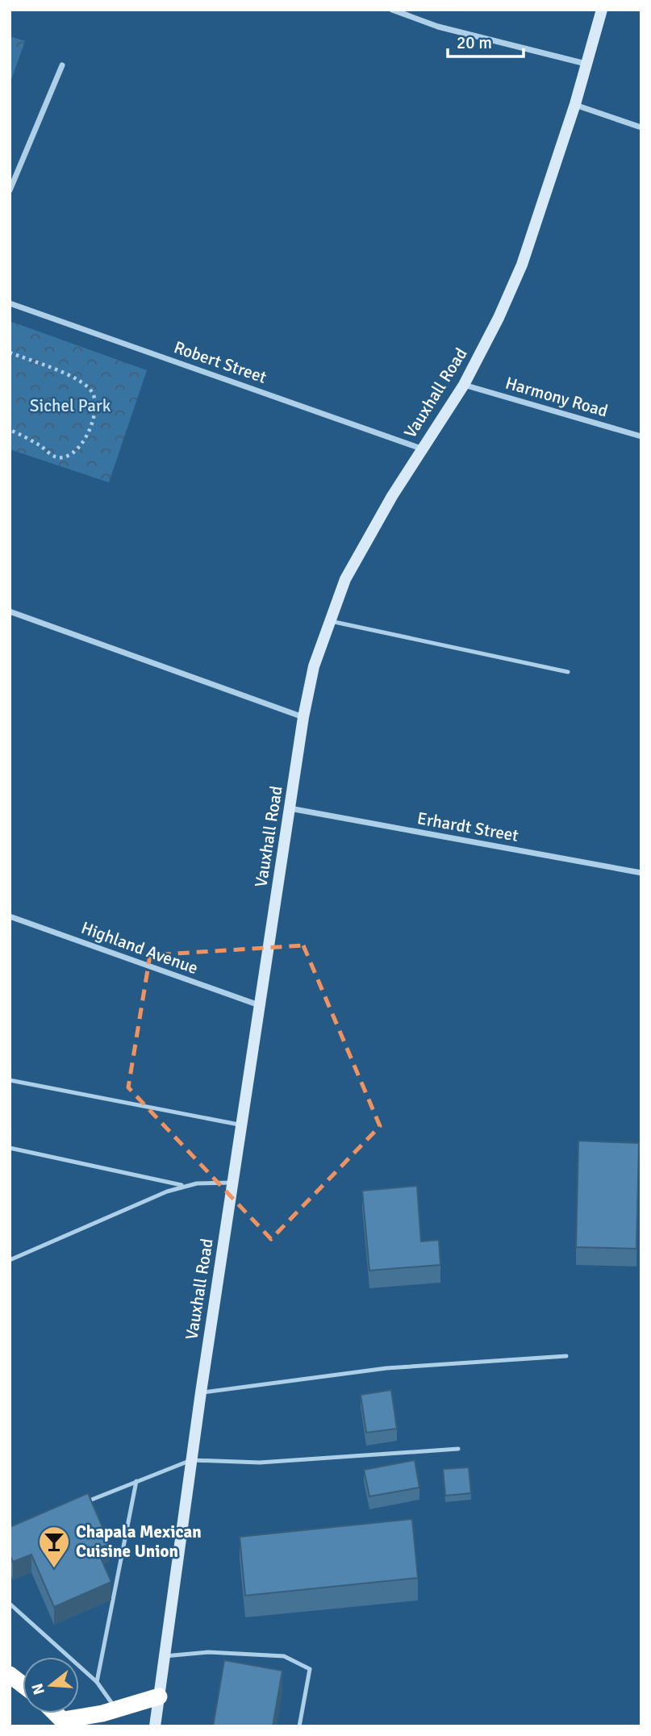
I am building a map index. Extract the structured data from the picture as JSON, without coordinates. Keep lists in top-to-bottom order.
{
  "streets": {
    "street": [
      "Robert Street",
      "Vauxhall Road",
      "Harmony Road",
      "Erhardt Street",
      "Highland Avenue"
    ]
  },
  "crossings": [
    ["Robert Street", "Vauxhall Road"],
    ["Vauxhall Road", "Harmony Road"],
    ["Vauxhall Road", "Erhardt Street"],
    ["Vauxhall Road", "Highland Avenue"]
  ],
  "parks": ["Sichel Park"],
  "places": {
    "bar": ["Chapala Mexican Cuisine Union"]
  },
  "scale_bar": "20 m",
  "north": "left"
}
